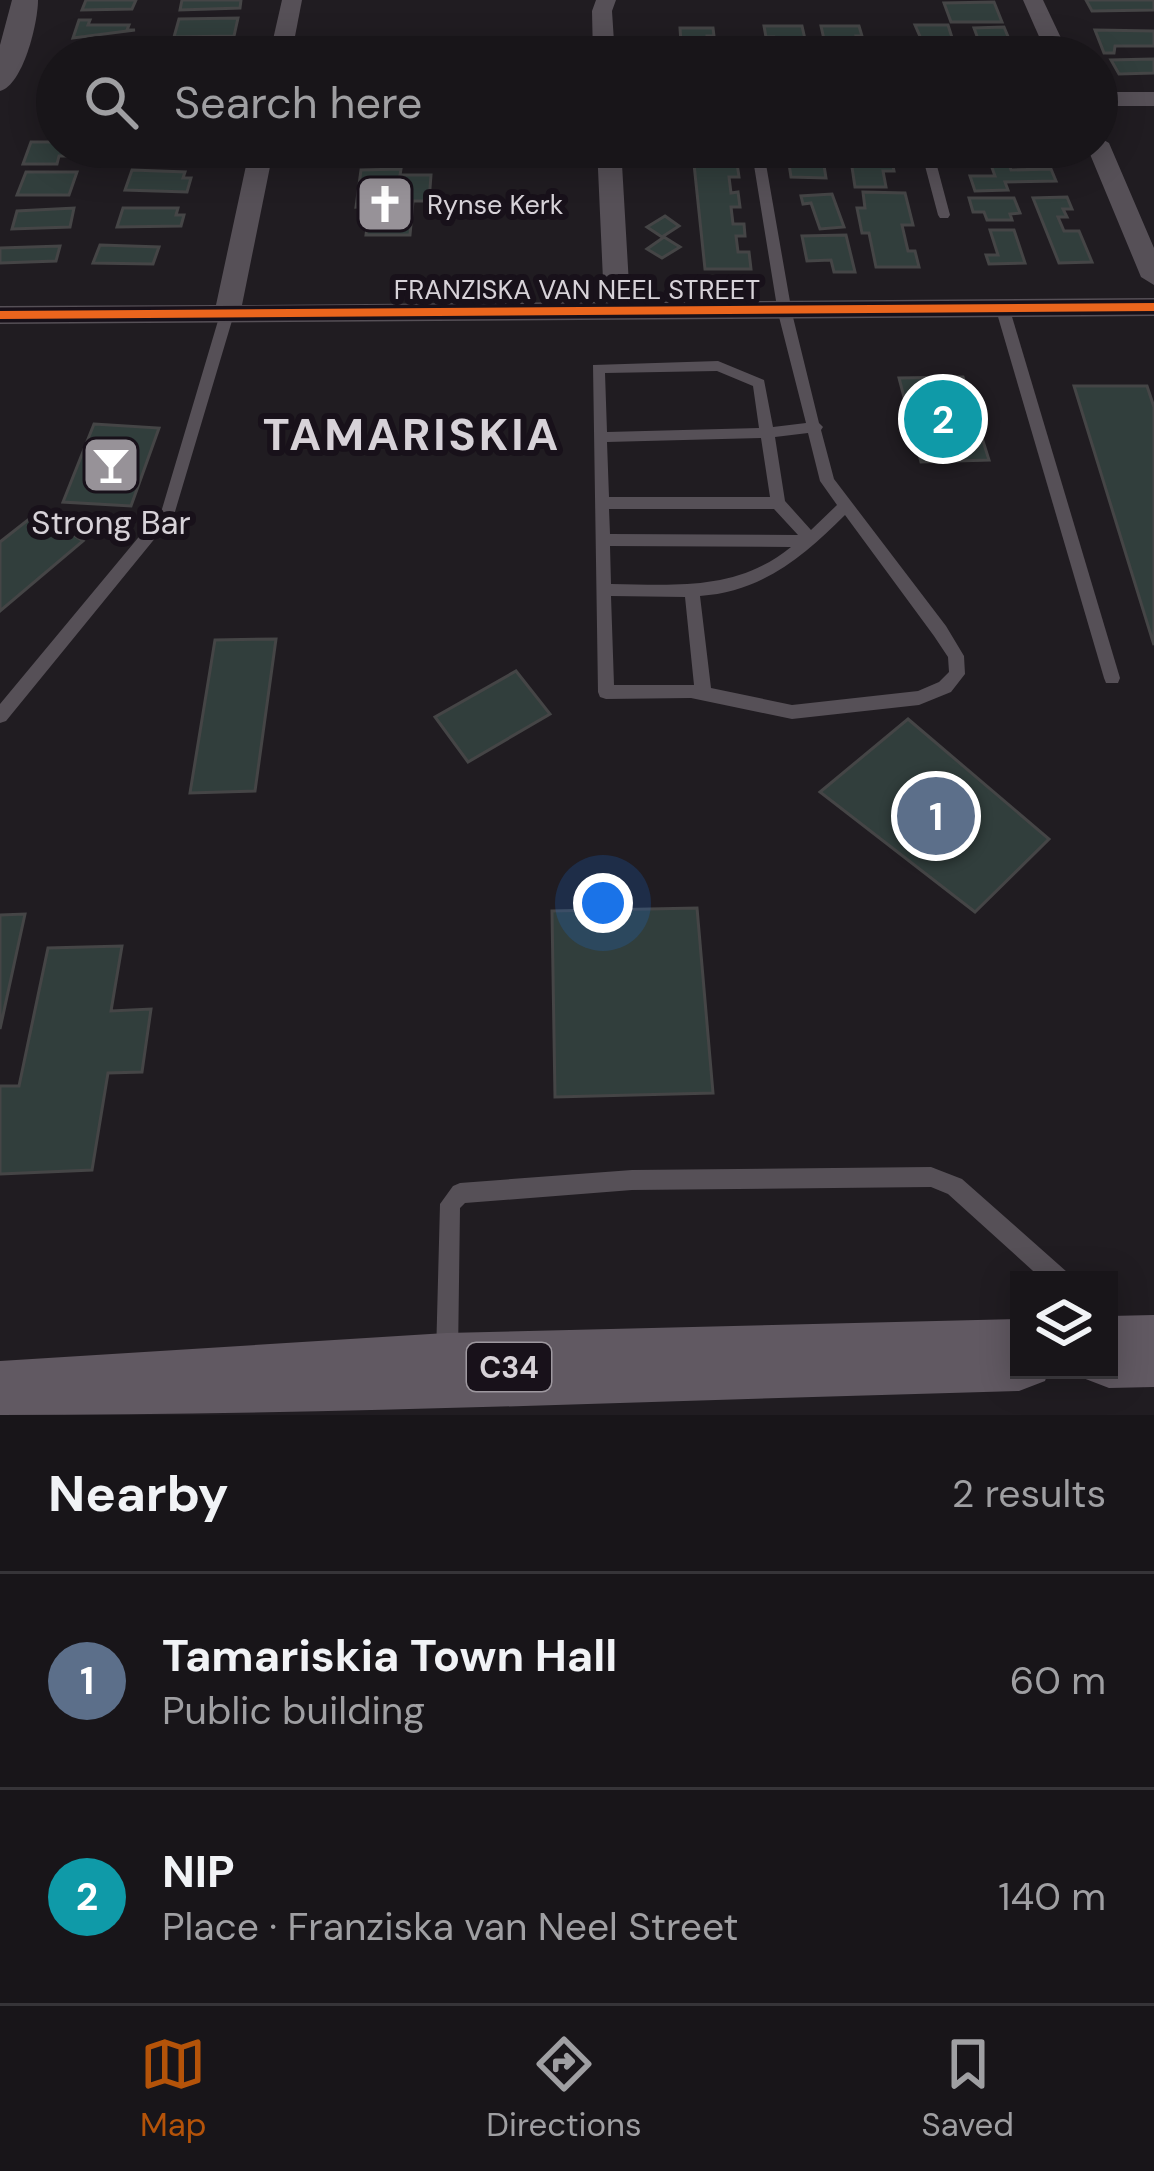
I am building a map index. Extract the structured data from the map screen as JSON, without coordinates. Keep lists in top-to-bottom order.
{
  "streets": {
    "main road": ["C34"],
    "street": ["FRANZISKA VAN NEEL STREET"]
  },
  "districts": ["TAMARISKIA"],
  "places": {
    "church": ["Rynse Kerk"],
    "bar": ["Strong Bar"]
  },
  "page": {
    "search": "Search here",
    "pins": ["2", "1"],
    "heading": ["Nearby", "2 results"],
    "list": [
      {
        "mark": "1",
        "name": "Tamariskia Town Hall",
        "note": "Public building",
        "value": "60 m"
      },
      {
        "mark": "2",
        "name": "NIP",
        "note": "Place · Franziska van Neel Street",
        "value": "140 m"
      }
    ],
    "nav": ["Map", "Directions", "Saved"]
  }
}
